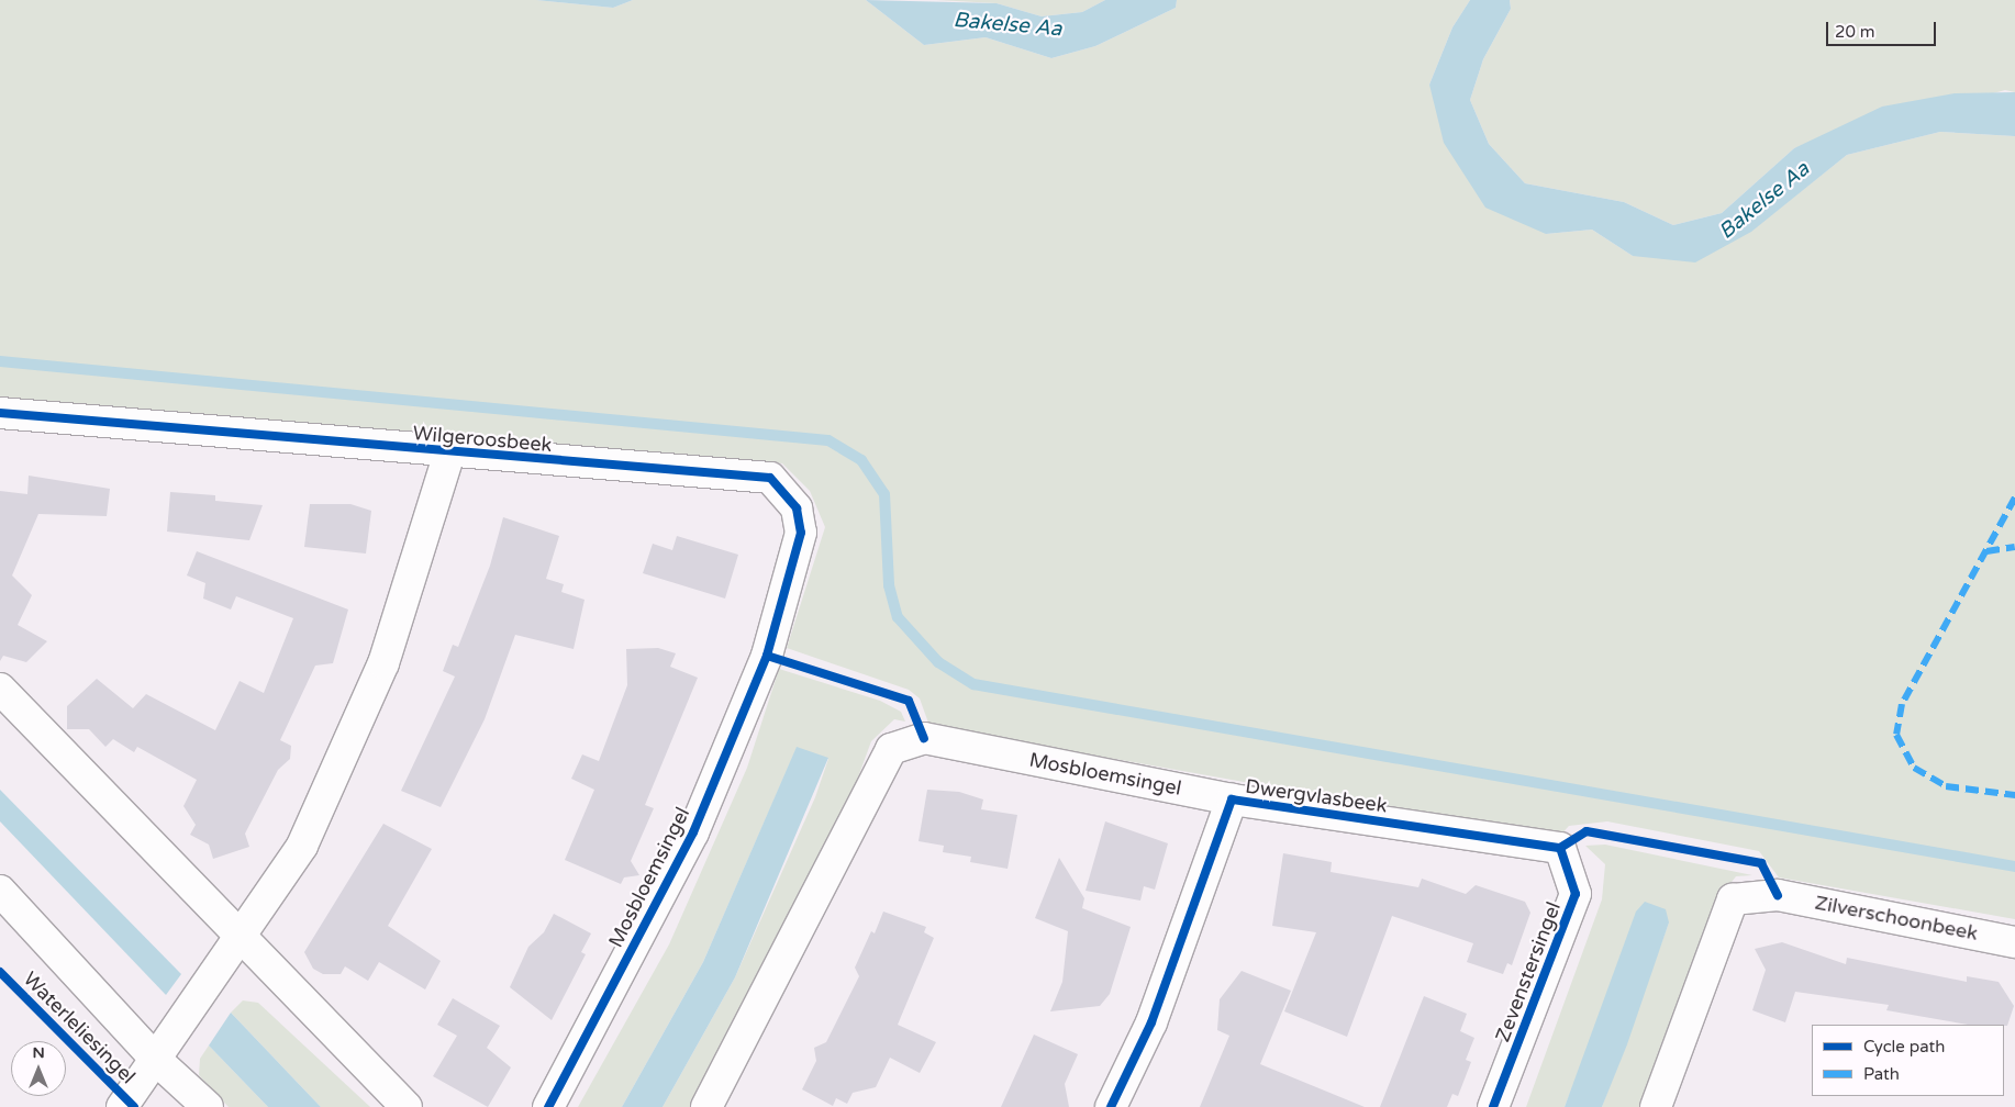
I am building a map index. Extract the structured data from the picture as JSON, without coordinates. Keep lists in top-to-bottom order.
{
  "streets": {
    "street": [
      "Wilgeroosbeek",
      "Mosbloemsingel",
      "Dwergvlasbeek",
      "Zilverschoonbeek",
      "Zevenstersingel",
      "Waterleliesingel"
    ]
  },
  "crossings": [
    ["Wilgeroosbeek", "Mosbloemsingel"],
    ["Wilgeroosbeek", "Waterleliesingel"],
    ["Mosbloemsingel", "Dwergvlasbeek"],
    ["Dwergvlasbeek", "Zevenstersingel"]
  ],
  "water": ["Bakelse Aa"],
  "legend": ["Cycle path", "Path"],
  "scale_bar": "20 m",
  "north": "top"
}
